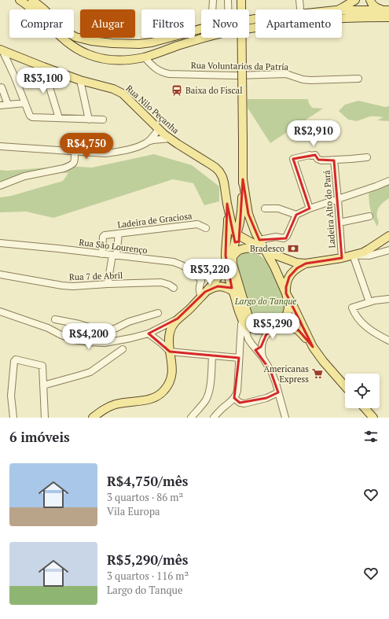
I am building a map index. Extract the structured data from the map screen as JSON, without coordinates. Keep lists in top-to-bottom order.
{
  "streets": {
    "main road": ["Rua Nilo Peçanha"],
    "street": [
      "Rua Voluntarios da Patría",
      "Ladeira Alto do Pará",
      "Ladeira de Graciosa",
      "Rua São Lourenço",
      "Rua 7 de Abril"
    ]
  },
  "crossings": [
    ["Ladeira de Graciosa", "Rua São Lourenço"]
  ],
  "parks": ["Largo do Tanque"],
  "places": {
    "station": ["Baixa do Fiscal"],
    "bank": ["Bradesco"],
    "supermarket": ["Americanas Express"]
  },
  "page": {
    "chip": [
      "Comprar",
      "Alugar",
      "Filtros",
      "Novo",
      "Apartamento"
    ],
    "price": [
      "R$3,100",
      "R$2,910",
      "R$4,750",
      "R$3,220",
      "R$5,290",
      "R$4,200"
    ],
    "heading": "6 imóveis",
    "list": [
      {
        "name": "R$4,750/mês",
        "note": "3 quartos · 86 m² · Vila Europa"
      },
      {
        "name": "R$5,290/mês",
        "note": "3 quartos · 116 m² · Largo do Tanque"
      }
    ]
  }
}
